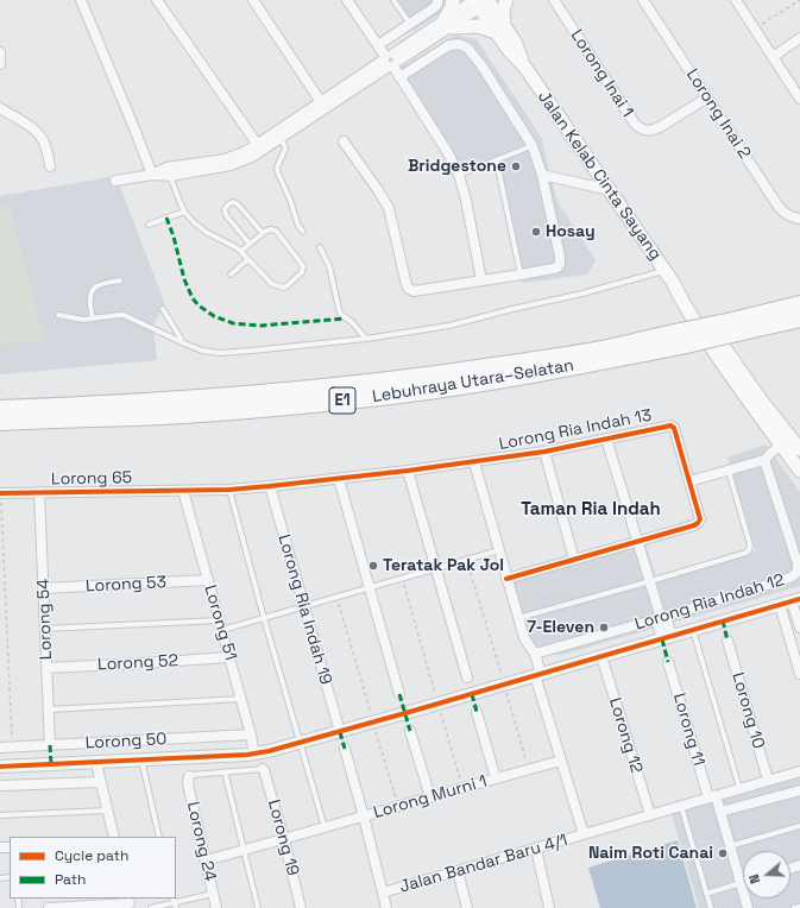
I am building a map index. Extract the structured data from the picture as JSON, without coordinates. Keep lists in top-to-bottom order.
{
  "streets": {
    "highway": ["Lebuhraya Utara–Selatan", "E1"],
    "main road": ["Jalan Kelab Cinta Sayang"],
    "street": [
      "Lorong Inai 1",
      "Lorong Inai 2",
      "Lorong Ria Indah 13",
      "Lorong 65",
      "Lorong 53",
      "Lorong Ria Indah 12",
      "Lorong Ria Indah 19",
      "Lorong 54",
      "Lorong 51",
      "Lorong 52",
      "Lorong 10",
      "Lorong 11",
      "Lorong 12",
      "Lorong 50",
      "Lorong Murni 1",
      "Lorong 19",
      "Lorong 24",
      "Jalan Bandar Baru 4/1"
    ]
  },
  "crossings": [
    ["Lorong Inai 1", "Lorong Inai 2"],
    ["Lorong Ria Indah 13", "Lorong 65"],
    ["Lorong Ria Indah 13", "Lorong Ria Indah 19"],
    ["Lorong Ria Indah 13", "Lorong 51"],
    ["Lorong 65", "Lorong 54"],
    ["Lorong 65", "Lorong 51"],
    ["Lorong 53", "Lorong 54"],
    ["Lorong 53", "Lorong 51"],
    ["Lorong 54", "Lorong 52"],
    ["Lorong 54", "Lorong 50"],
    ["Lorong 51", "Lorong 52"],
    ["Lorong 51", "Lorong 50"],
    ["Lorong 10", "Jalan Bandar Baru 4/1"],
    ["Lorong 11", "Jalan Bandar Baru 4/1"],
    ["Lorong 12", "Jalan Bandar Baru 4/1"],
    ["Lorong Murni 1", "Jalan Bandar Baru 4/1"]
  ],
  "districts": ["Taman Ria Indah"],
  "places": [
    "Bridgestone",
    "Hosay",
    "Teratak Pak Jol",
    "7-Eleven",
    "Naim Roti Canai"
  ],
  "legend": ["Cycle path", "Path"],
  "north": "left"
}
